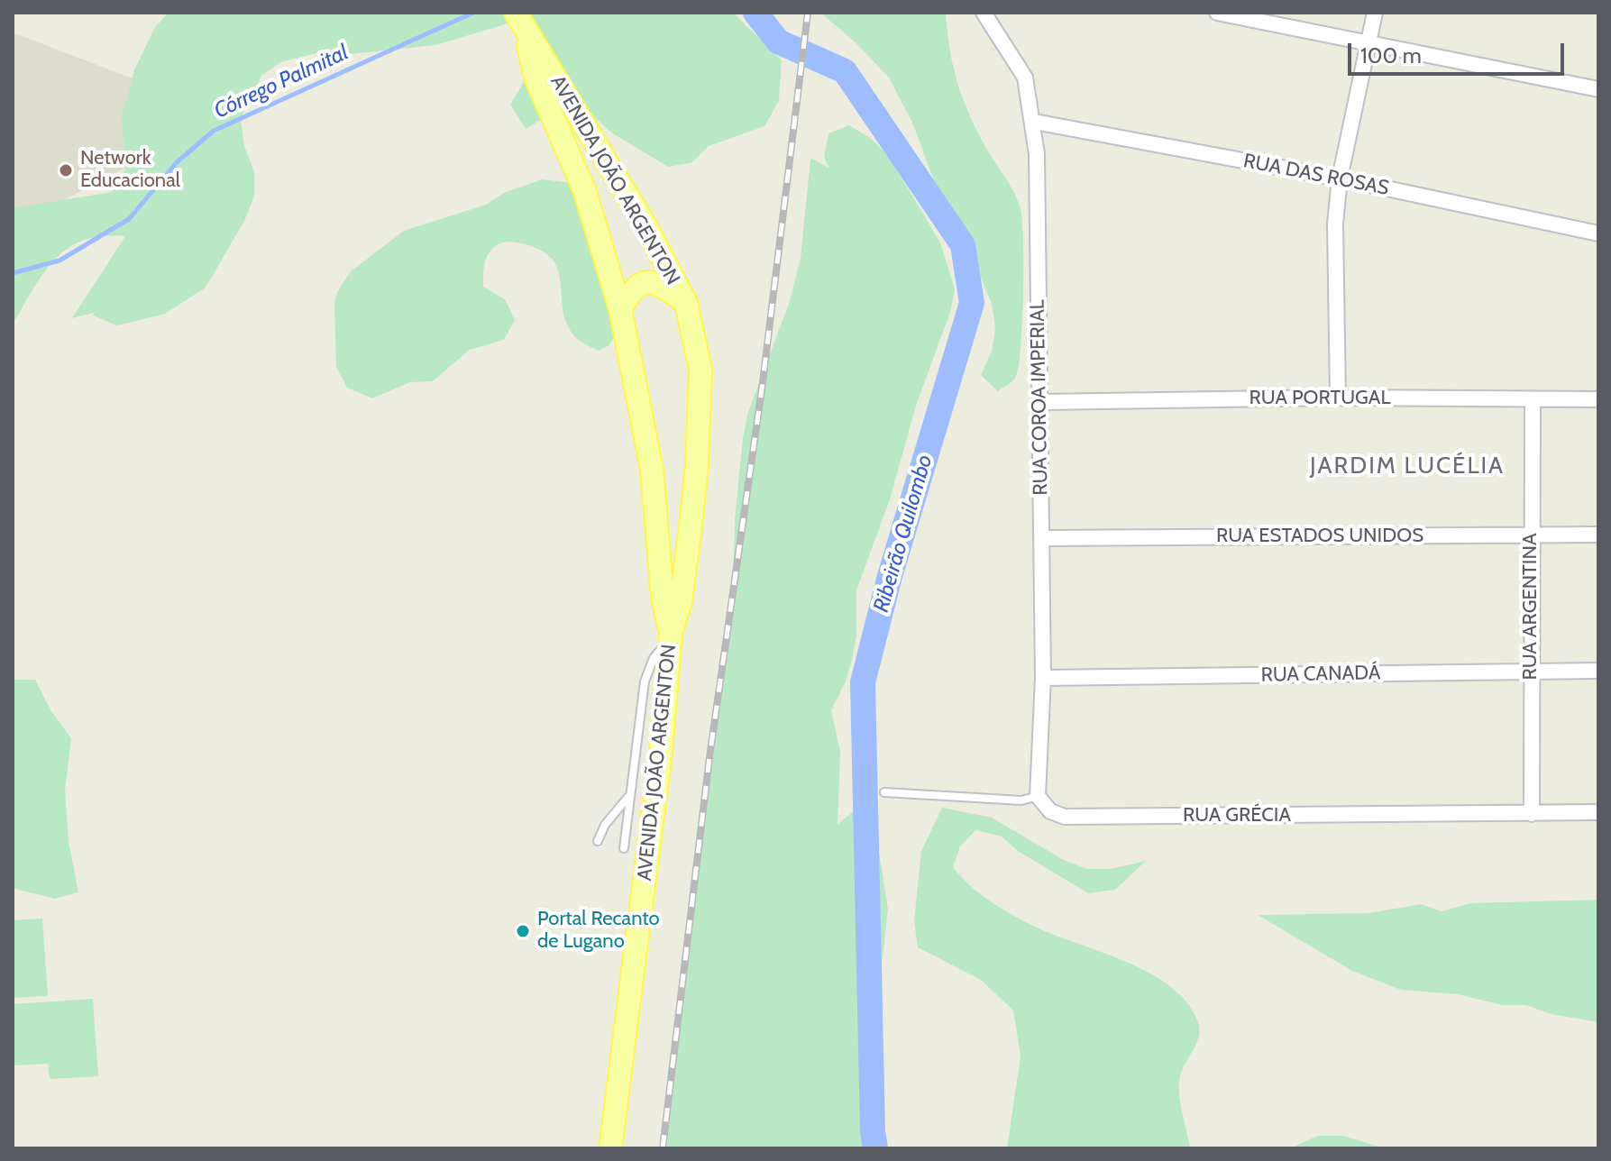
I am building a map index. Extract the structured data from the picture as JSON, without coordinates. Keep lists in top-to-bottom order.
{
  "streets": {
    "main road": ["AVENIDA JOÃO ARGENTON"],
    "street": [
      "RUA DAS ROSAS",
      "RUA COROA IMPERIAL",
      "RUA PORTUGAL",
      "RUA ESTADOS UNIDOS",
      "RUA ARGENTINA",
      "RUA CANADÁ",
      "RUA GRÉCIA"
    ]
  },
  "crossings": [
    ["RUA DAS ROSAS", "RUA COROA IMPERIAL"],
    ["RUA COROA IMPERIAL", "RUA PORTUGAL"],
    ["RUA COROA IMPERIAL", "RUA ESTADOS UNIDOS"],
    ["RUA COROA IMPERIAL", "RUA CANADÁ"],
    ["RUA COROA IMPERIAL", "RUA GRÉCIA"],
    ["RUA PORTUGAL", "RUA ARGENTINA"],
    ["RUA ESTADOS UNIDOS", "RUA ARGENTINA"],
    ["RUA ARGENTINA", "RUA CANADÁ"],
    ["RUA ARGENTINA", "RUA GRÉCIA"]
  ],
  "districts": ["JARDIM LUCÉLIA"],
  "water": ["Córrego Palmital", "Ribeirão Quilombo"],
  "places": ["Network Educacional", "Portal Recanto de Lugano"],
  "scale_bar": "100 m"
}
